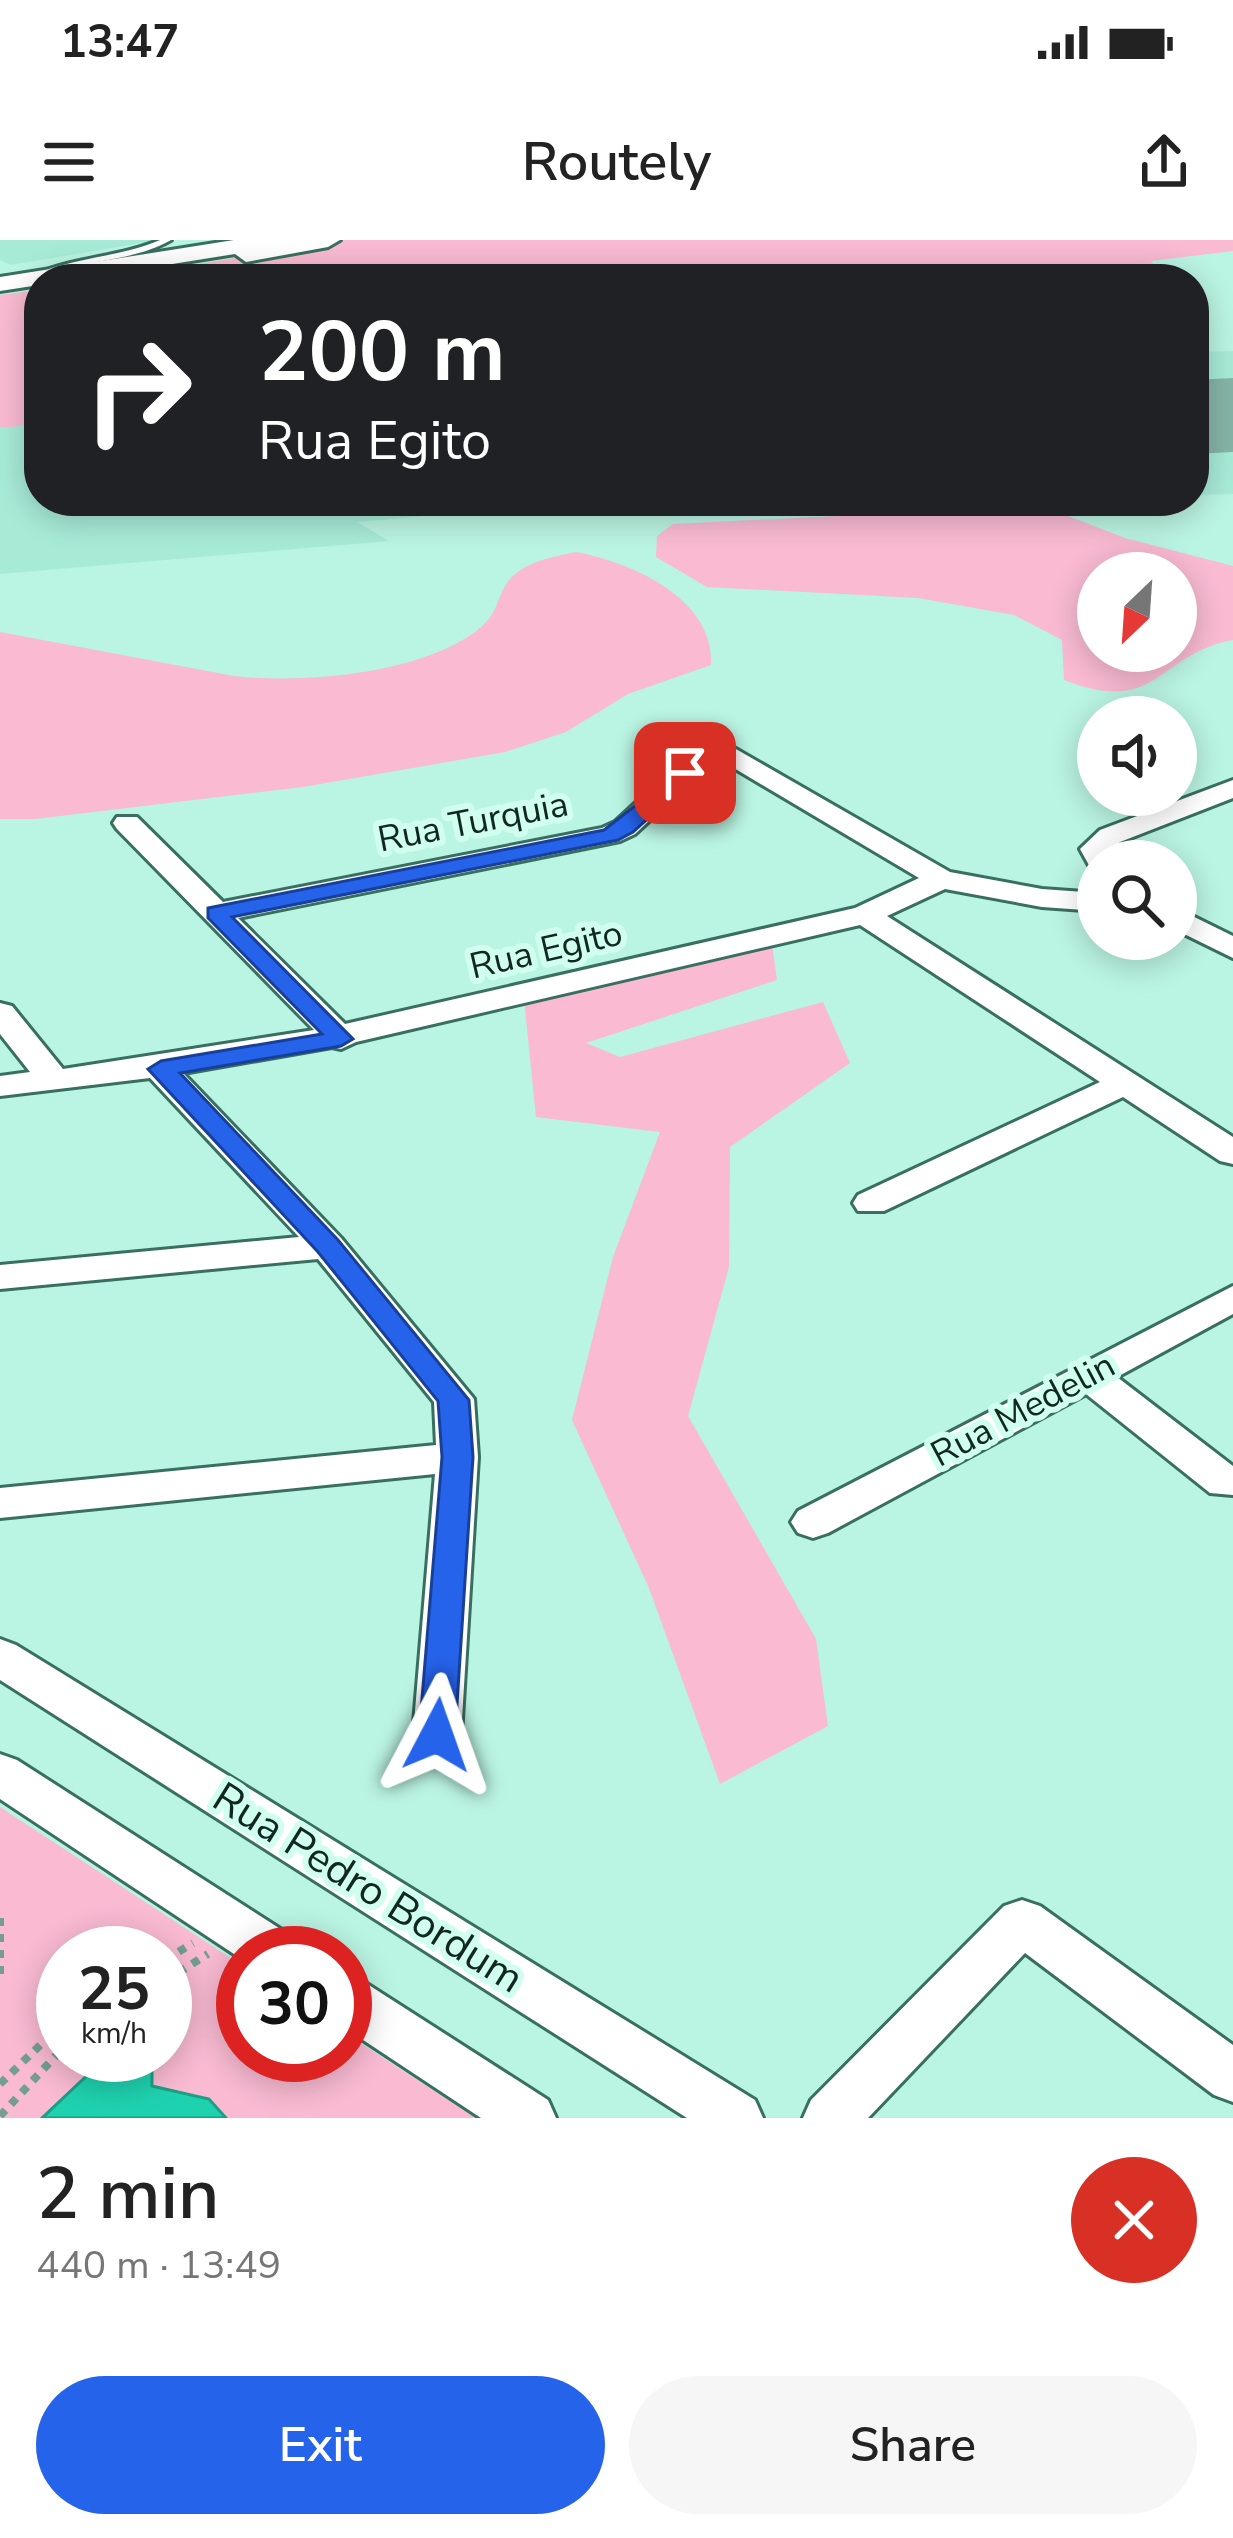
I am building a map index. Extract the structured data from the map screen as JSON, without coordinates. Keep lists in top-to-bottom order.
{
  "streets": {
    "street": [
      "Rua Turquia",
      "Rua Egito",
      "Rua Medelin",
      "Rua Pedro Bordum"
    ]
  },
  "crossings": [
    ["Rua Turquia", "Rua Egito"]
  ],
  "north": "bottom left",
  "page": {
    "status": "13:47",
    "header": "Routely",
    "turn": ["200 m", "Rua Egito"],
    "speed": "25 km/h",
    "limit": "30",
    "heading": ["2 min", "440 m · 13:49"],
    "buttons": ["Exit", "Share"]
  }
}
